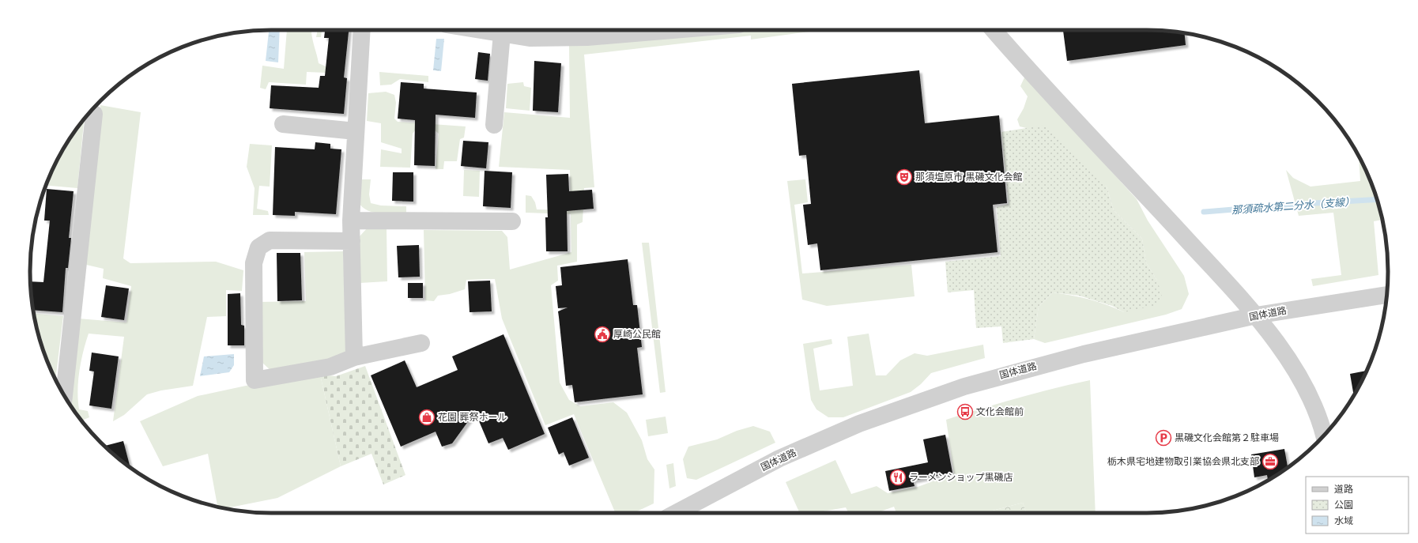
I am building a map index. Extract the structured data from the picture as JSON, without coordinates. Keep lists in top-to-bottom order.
{
  "streets": {
    "street": ["国体道路"]
  },
  "water": ["那須疏水第二分水（支線）"],
  "places": {
    "theatre": ["那須塩原市 黒磯文化会館"],
    "public building": ["厚崎公民館"],
    "bus stop": ["文化会館前"],
    "shop": ["花園 葬祭ホール"],
    "parking": ["黒磯文化会館第２駐車場"],
    "office": ["栃木県宅地建物取引業協会県北支部"],
    "restaurant": ["ラーメンショップ黒磯店"]
  },
  "legend": ["道路", "公園", "水域"]
}
